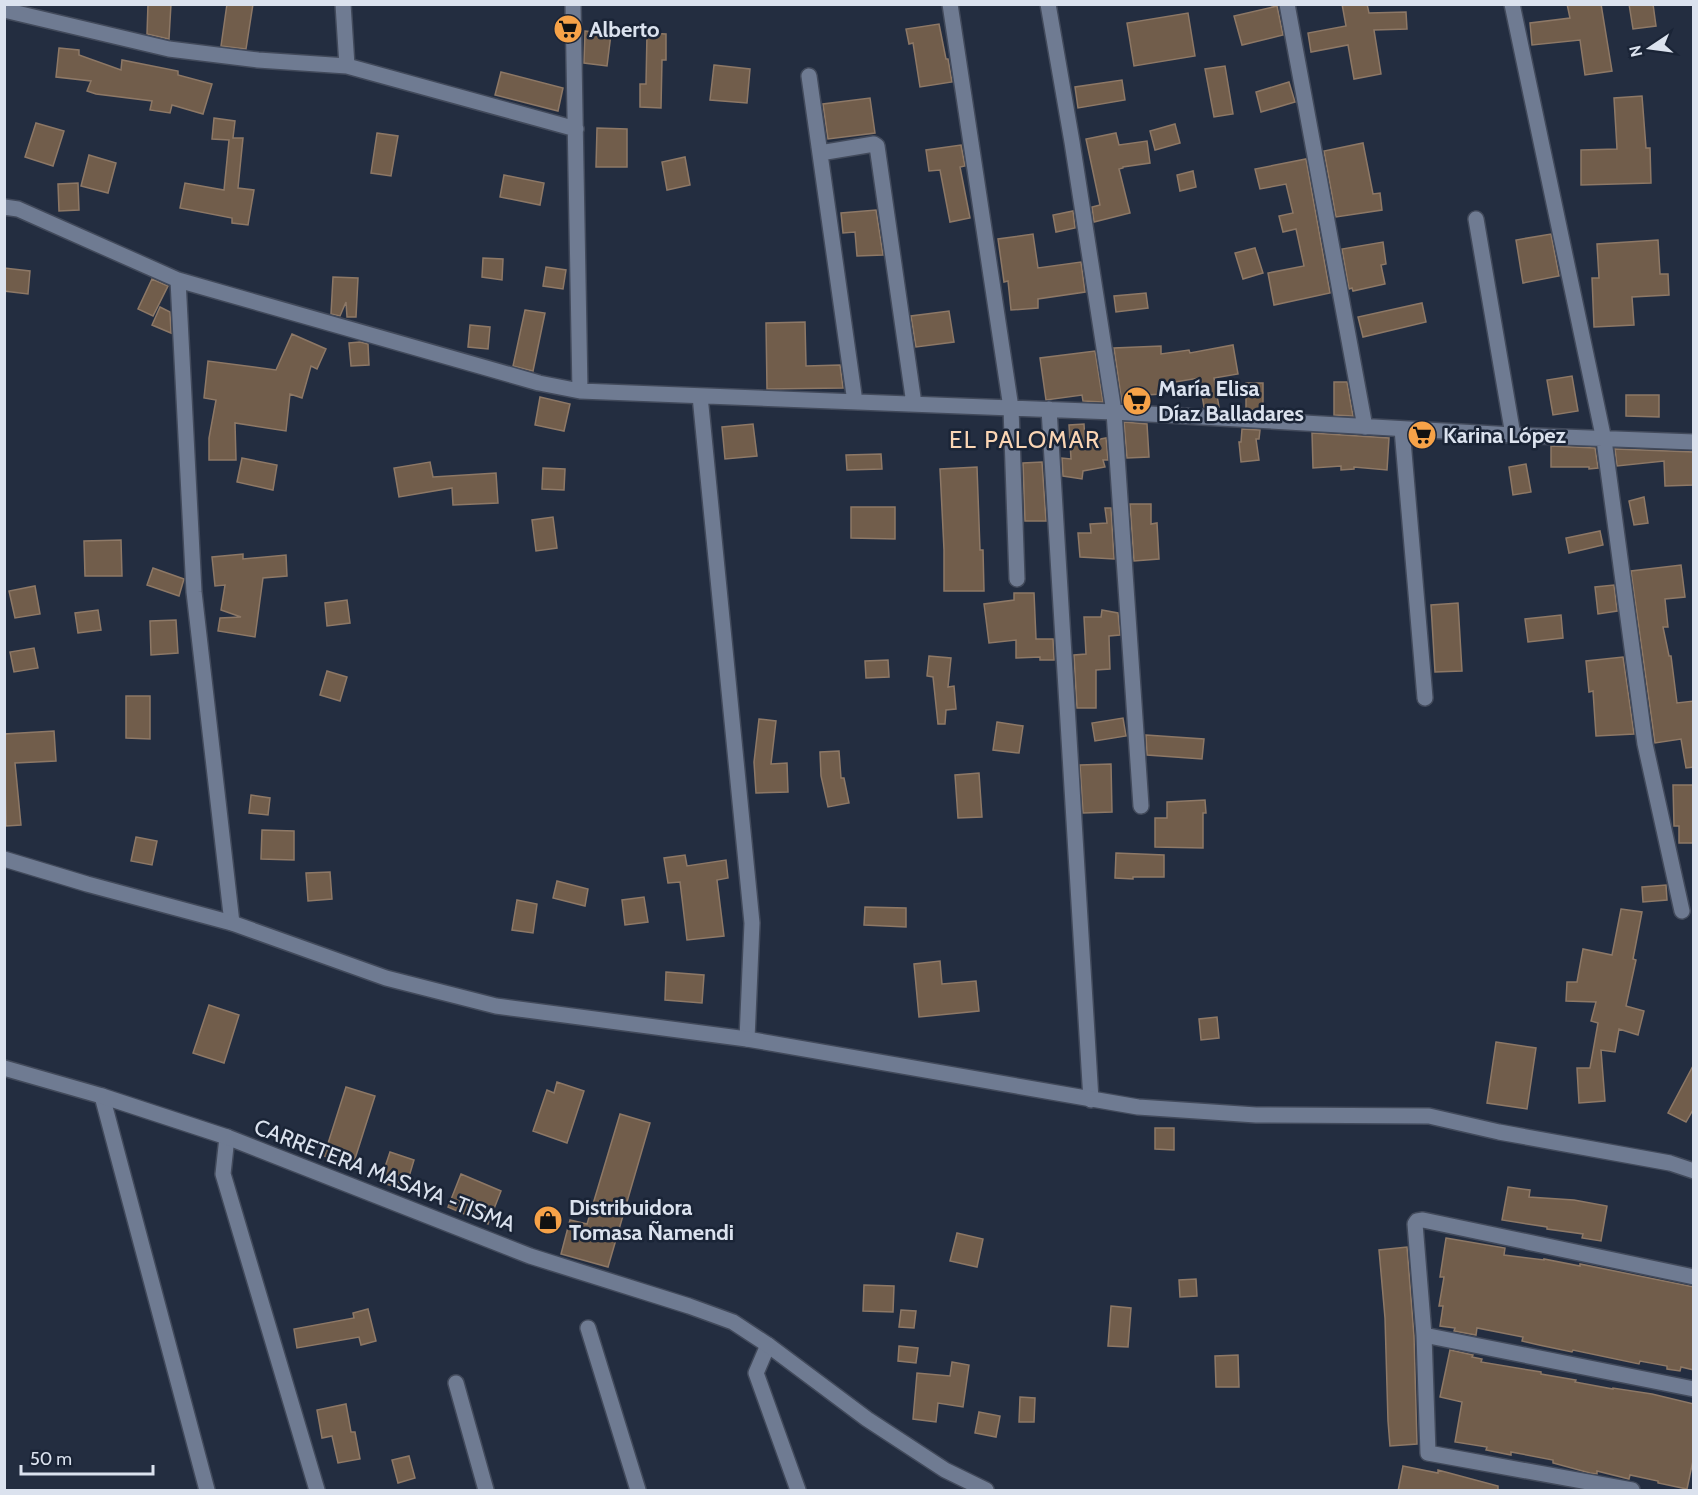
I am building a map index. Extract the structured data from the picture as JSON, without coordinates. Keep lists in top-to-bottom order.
{
  "streets": {
    "street": ["CARRETERA MASAYA -TISMA"]
  },
  "districts": ["EL PALOMAR"],
  "places": {
    "supermarket": ["Alberto", "María Elisa Díaz Balladares", "Karina López"],
    "shop": ["Distribuidora Tomasa Ñamendi"]
  },
  "scale_bar": "50 m",
  "north": "left"
}
